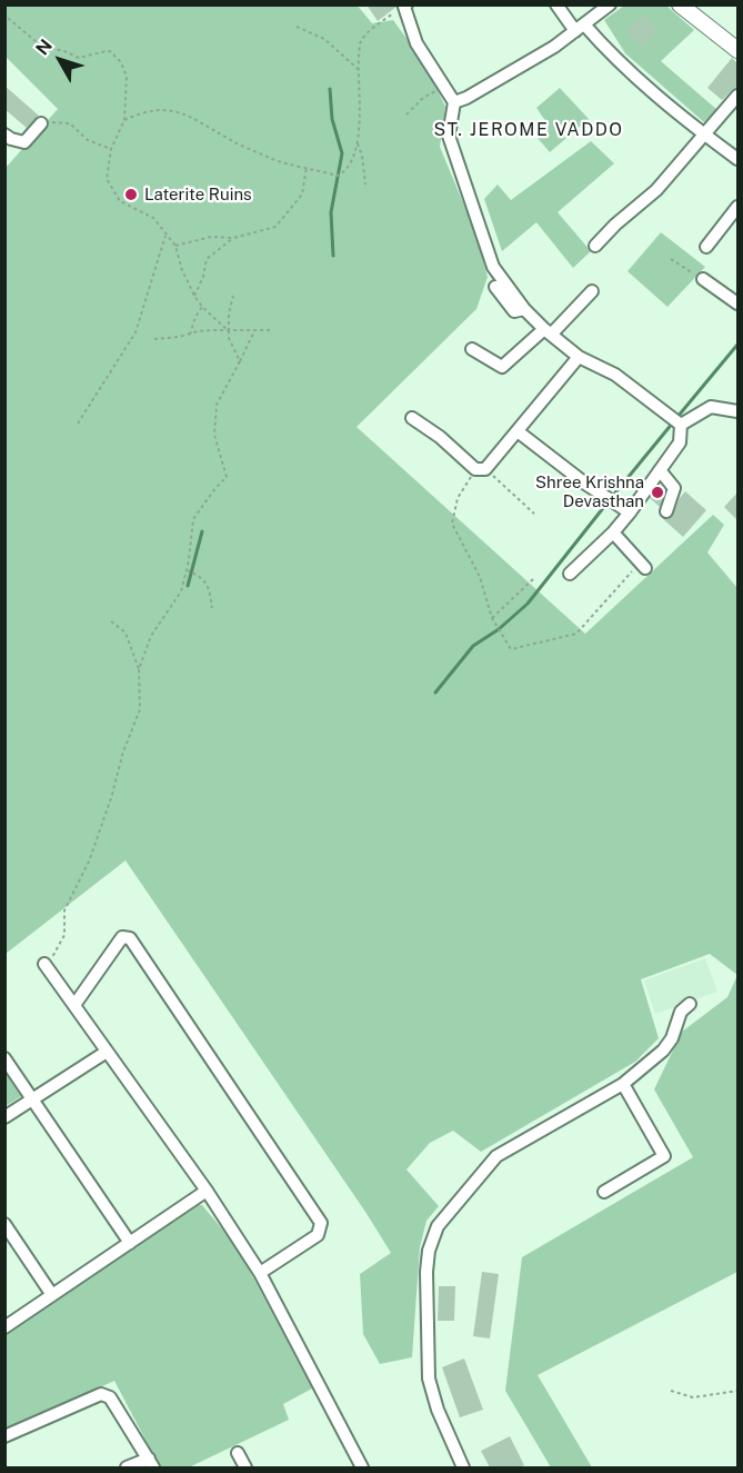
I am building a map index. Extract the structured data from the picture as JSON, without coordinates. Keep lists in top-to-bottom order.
{
  "districts": ["ST. JEROME VADDO"],
  "places": ["Laterite Ruins", "Shree Krishna Devasthan"],
  "north": "top left"
}
